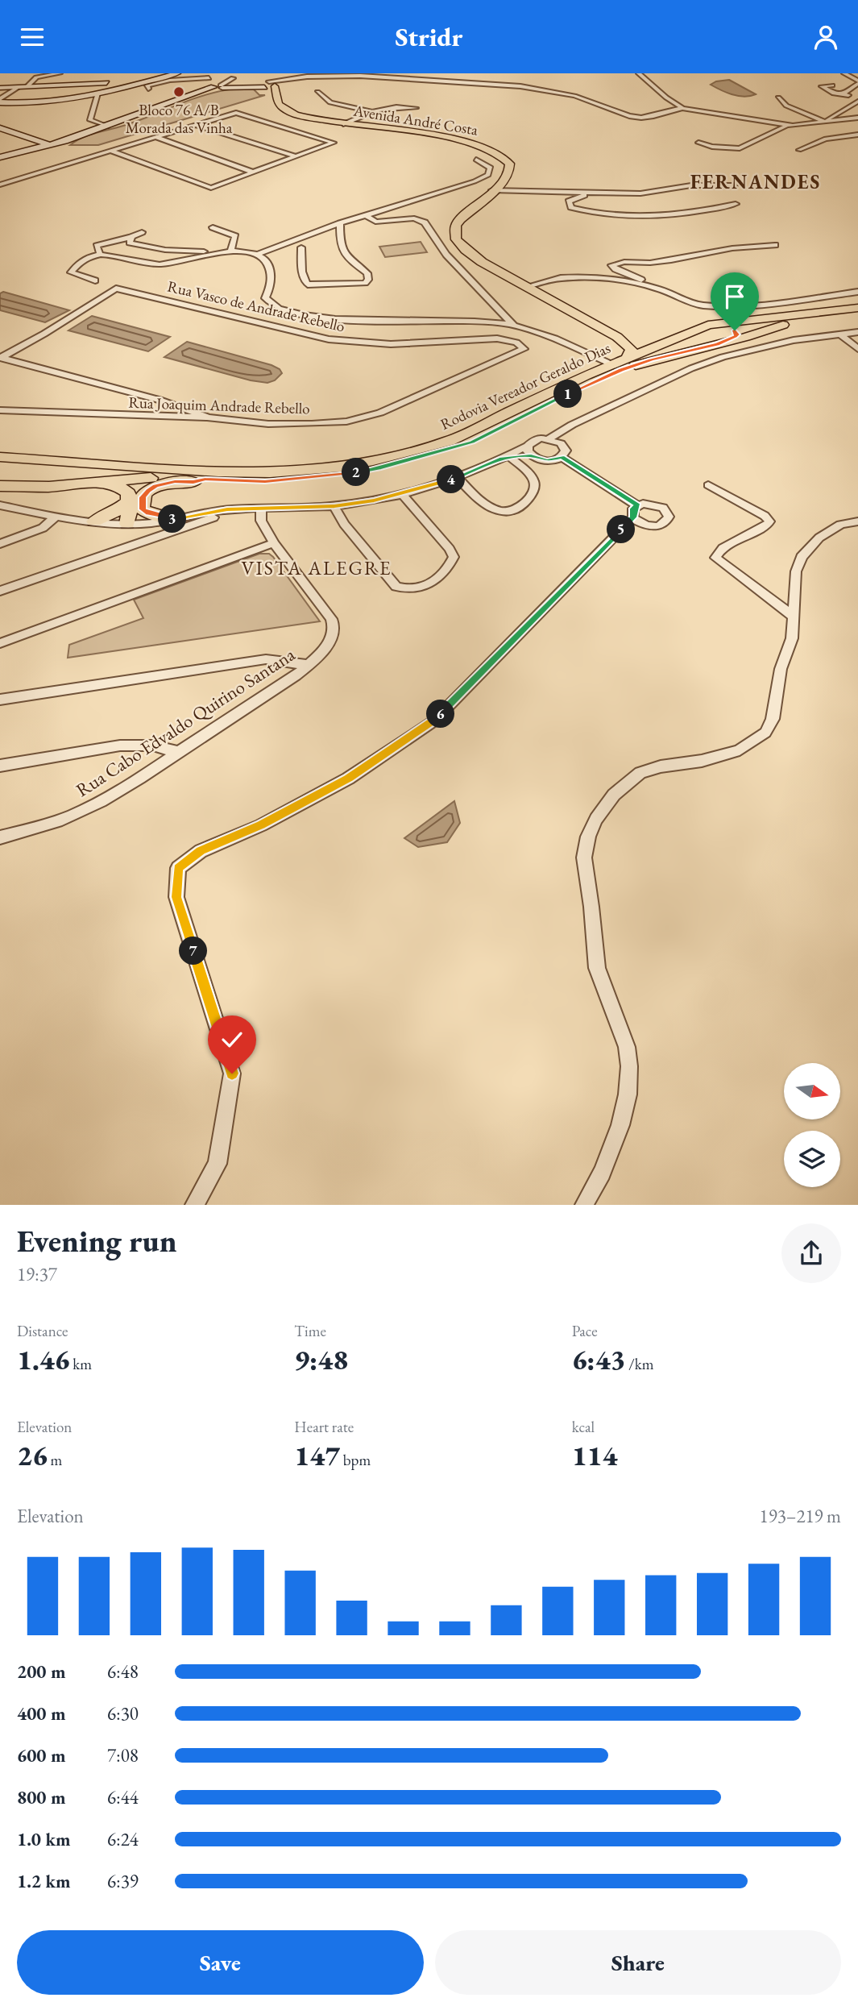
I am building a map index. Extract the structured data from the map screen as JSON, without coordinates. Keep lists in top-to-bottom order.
{
  "streets": {
    "main road": ["Avenida André Costa", "Rodovia Vereador Geraldo Dias"],
    "street": ["Rua Vasco de Andrade Rebello", "Rua Joaquim Andrade Rebello", "Rua Cabo Edvaldo Quirino Santana"]
  },
  "crossings": [
    ["Avenida André Costa", "Rodovia Vereador Geraldo Dias"],
    ["Rua Vasco de Andrade Rebello", "Rua Joaquim Andrade Rebello"]
  ],
  "districts": ["FERNANDES", "VISTA ALEGRE"],
  "places": ["Bloco 76 A/B Morada das Vinha"],
  "north": "right",
  "page": {
    "header": "Stridr",
    "pins": [
      "1",
      "2",
      "4",
      "3",
      "5",
      "6",
      "7"
    ],
    "heading": ["Evening run", "19:37"],
    "stats": [
      ["Distance", "1.46 km"],
      ["Time", "9:48"],
      ["Pace", "6:43 /km"],
      ["Elevation", "26 m"],
      ["Heart rate", "147 bpm"],
      ["kcal", "114"]
    ],
    "chart": ["Elevation", "193–219 m"],
    "list": [
      {
        "name": "200 m",
        "note": "6:48"
      },
      {
        "name": "400 m",
        "note": "6:30"
      },
      {
        "name": "600 m",
        "note": "7:08"
      },
      {
        "name": "800 m",
        "note": "6:44"
      },
      {
        "name": "1.0 km",
        "note": "6:24"
      },
      {
        "name": "1.2 km",
        "note": "6:39"
      }
    ],
    "buttons": ["Save", "Share"]
  }
}
